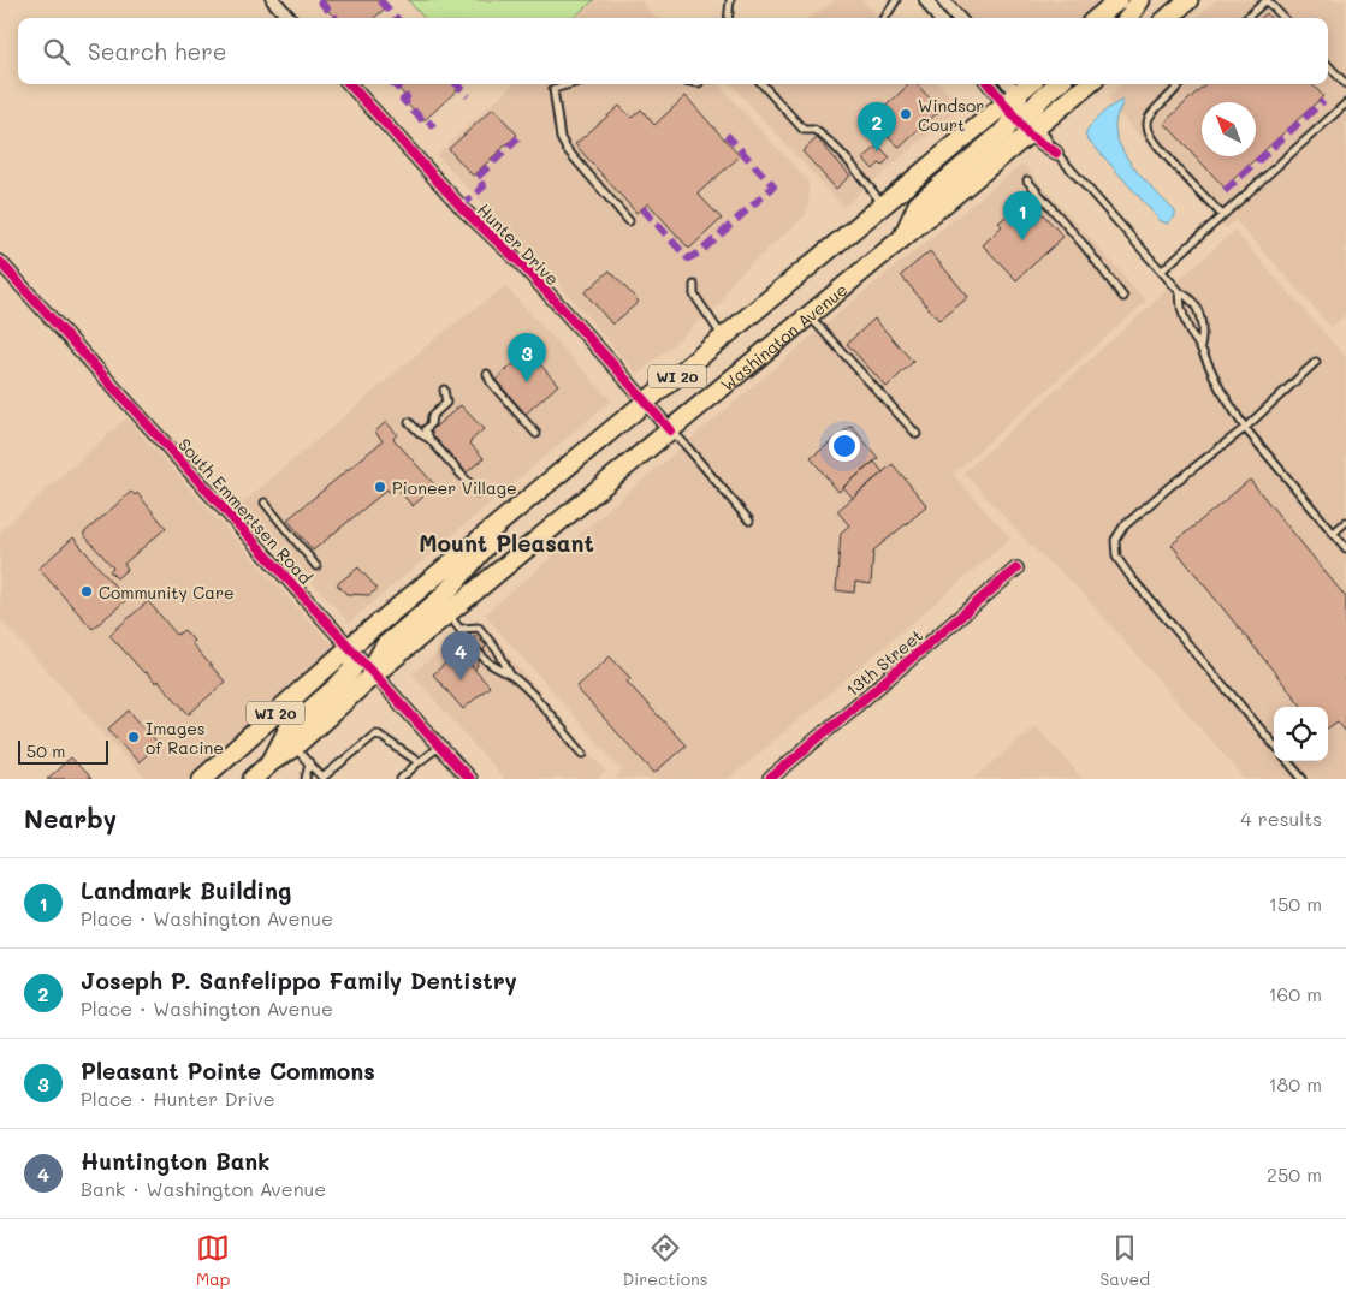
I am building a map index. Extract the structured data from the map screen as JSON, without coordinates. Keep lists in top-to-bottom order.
{
  "streets": {
    "main road": ["Washington Avenue", "WI 20"],
    "street": ["Hunter Drive", "South Emmertsen Road", "13th Street"]
  },
  "crossings": [
    ["Hunter Drive", "Washington Avenue"],
    ["Washington Avenue", "South Emmertsen Road"]
  ],
  "districts": ["Mount Pleasant"],
  "places": [
    "Windsor Court",
    "Pioneer Village",
    "Community Care",
    "Images of Racine"
  ],
  "scale_bar": "50 m",
  "north": "top left",
  "page": {
    "search": "Search here",
    "pins": [
      "2",
      "1",
      "3",
      "4"
    ],
    "scale": "50 m",
    "heading": ["Nearby", "4 results"],
    "list": [
      {
        "mark": "1",
        "name": "Landmark Building",
        "note": "Place · Washington Avenue",
        "value": "150 m"
      },
      {
        "mark": "2",
        "name": "Joseph P. Sanfelippo Family Dentistry",
        "note": "Place · Washington Avenue",
        "value": "160 m"
      },
      {
        "mark": "3",
        "name": "Pleasant Pointe Commons",
        "note": "Place · Hunter Drive",
        "value": "180 m"
      },
      {
        "mark": "4",
        "name": "Huntington Bank",
        "note": "Bank · Washington Avenue",
        "value": "250 m"
      }
    ],
    "nav": ["Map", "Directions", "Saved"]
  }
}
